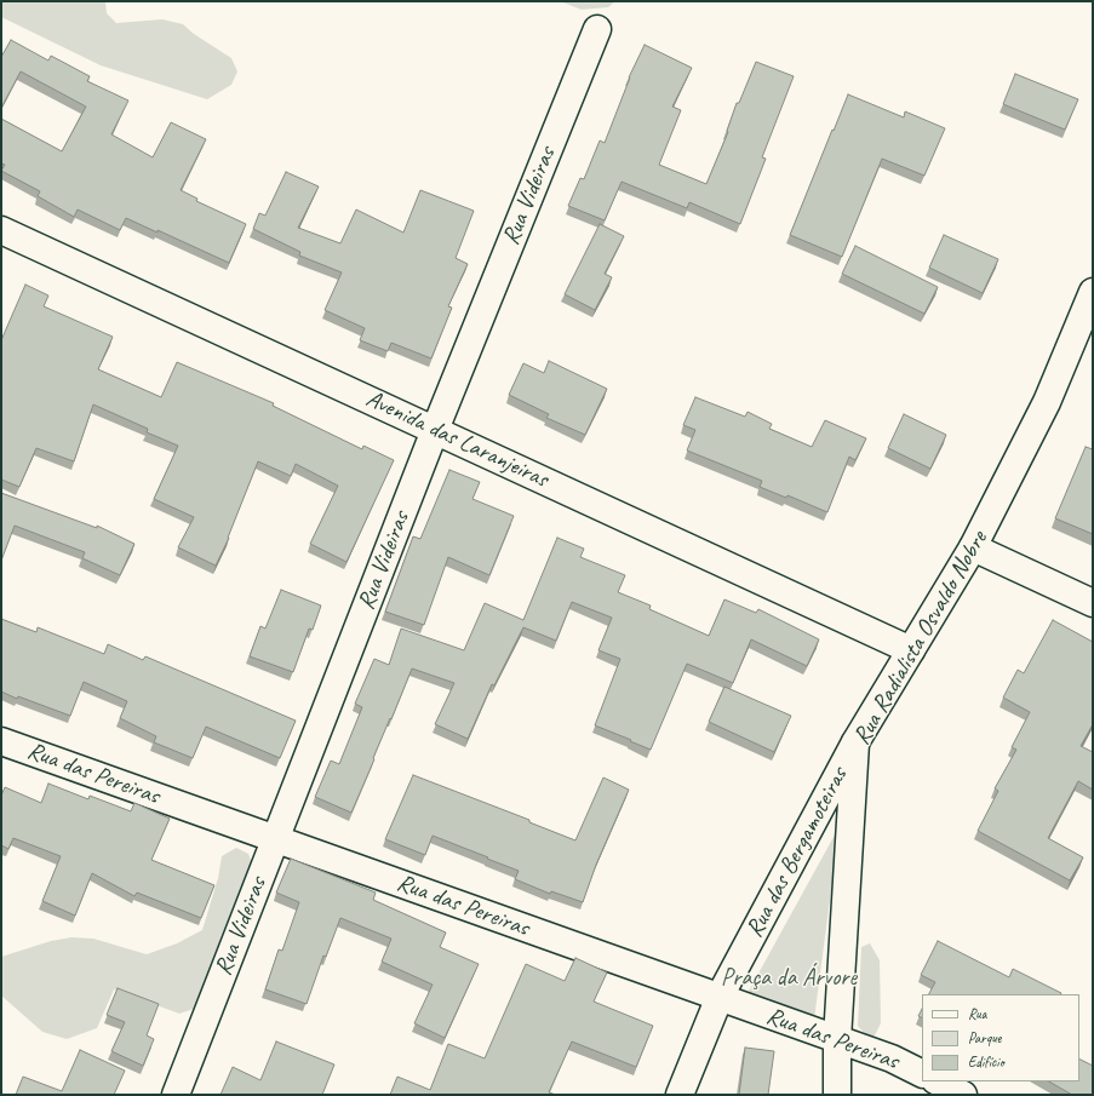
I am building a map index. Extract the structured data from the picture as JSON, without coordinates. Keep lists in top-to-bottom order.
{
  "streets": {
    "street": [
      "Rua Videiras",
      "Avenida das Laranjeiras",
      "Rua Radialista Osvaldo Nobre",
      "Rua das Pereiras",
      "Rua das Bergamoteiras"
    ]
  },
  "crossings": [
    ["Rua Videiras", "Avenida das Laranjeiras"],
    ["Rua Videiras", "Rua das Pereiras"],
    ["Avenida das Laranjeiras", "Rua Radialista Osvaldo Nobre"],
    ["Rua Radialista Osvaldo Nobre", "Rua das Pereiras"],
    ["Rua Radialista Osvaldo Nobre", "Rua das Bergamoteiras"],
    ["Rua das Pereiras", "Rua das Bergamoteiras"]
  ],
  "parks": ["Praça da Árvore"],
  "legend": ["Rua", "Parque", "Edifício"]
}
